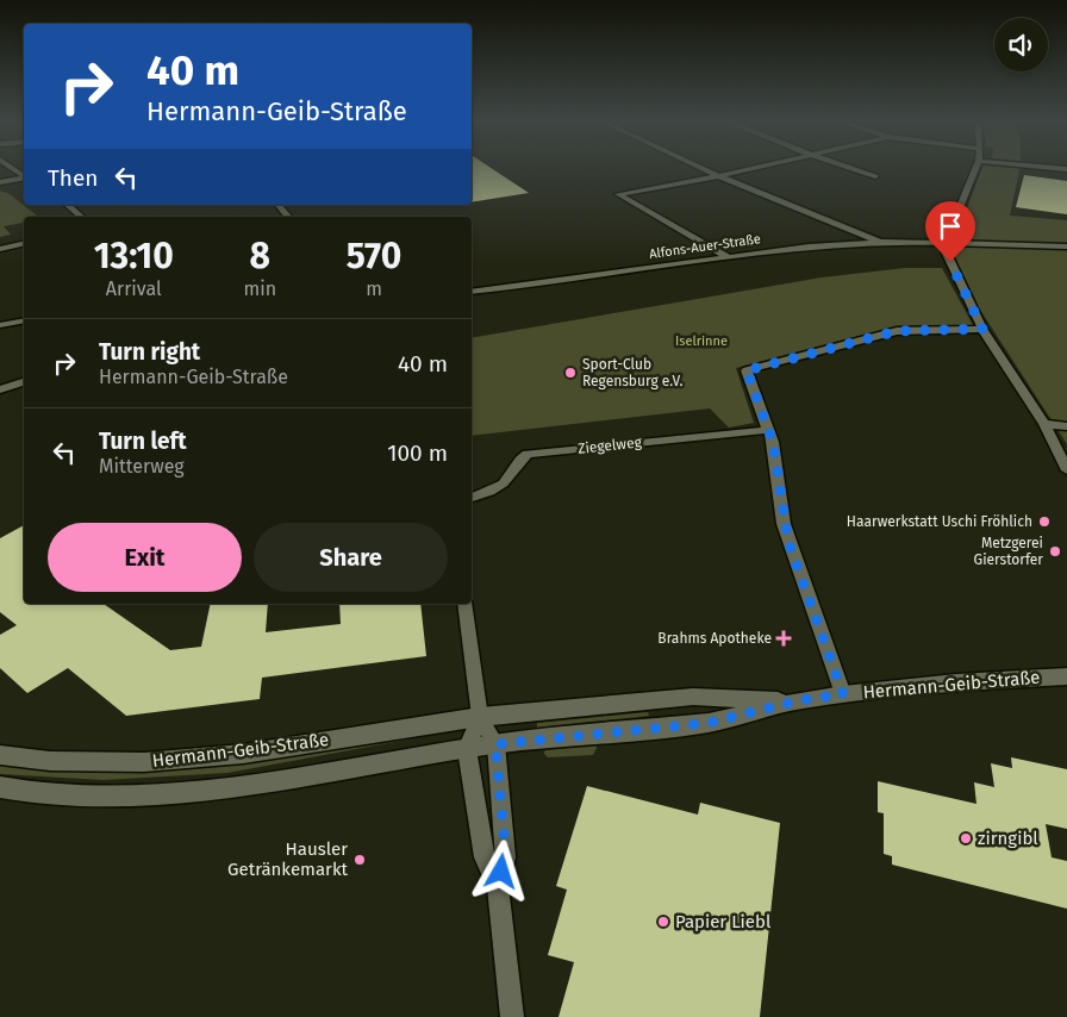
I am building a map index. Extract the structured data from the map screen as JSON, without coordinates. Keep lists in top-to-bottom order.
{
  "streets": {
    "street": ["Alfons-Auer-Straße", "Ziegelweg", "Hermann-Geib-Straße"]
  },
  "parks": ["Iselrinne"],
  "places": {
    "other": [
      "Sport-Club Regensburg e.V.",
      "Haarwerkstatt Uschi Fröhlich",
      "Metzgerei Gierstorfer",
      "zirngibl",
      "Hausler Getränkemarkt",
      "Papier Liebl"
    ],
    "health": ["Brahms Apotheke"]
  },
  "page": {
    "turn": ["40 m", "Hermann-Geib-Straße"],
    "then": "Then",
    "eta": [
      "13:10",
      "Arrival",
      "8",
      "min",
      "570",
      "m"
    ],
    "list": [
      {
        "name": "Turn right",
        "note": "Hermann-Geib-Straße",
        "value": "40 m"
      },
      {
        "name": "Turn left",
        "note": "Mitterweg",
        "value": "100 m"
      }
    ],
    "buttons": ["Exit", "Share"]
  }
}
